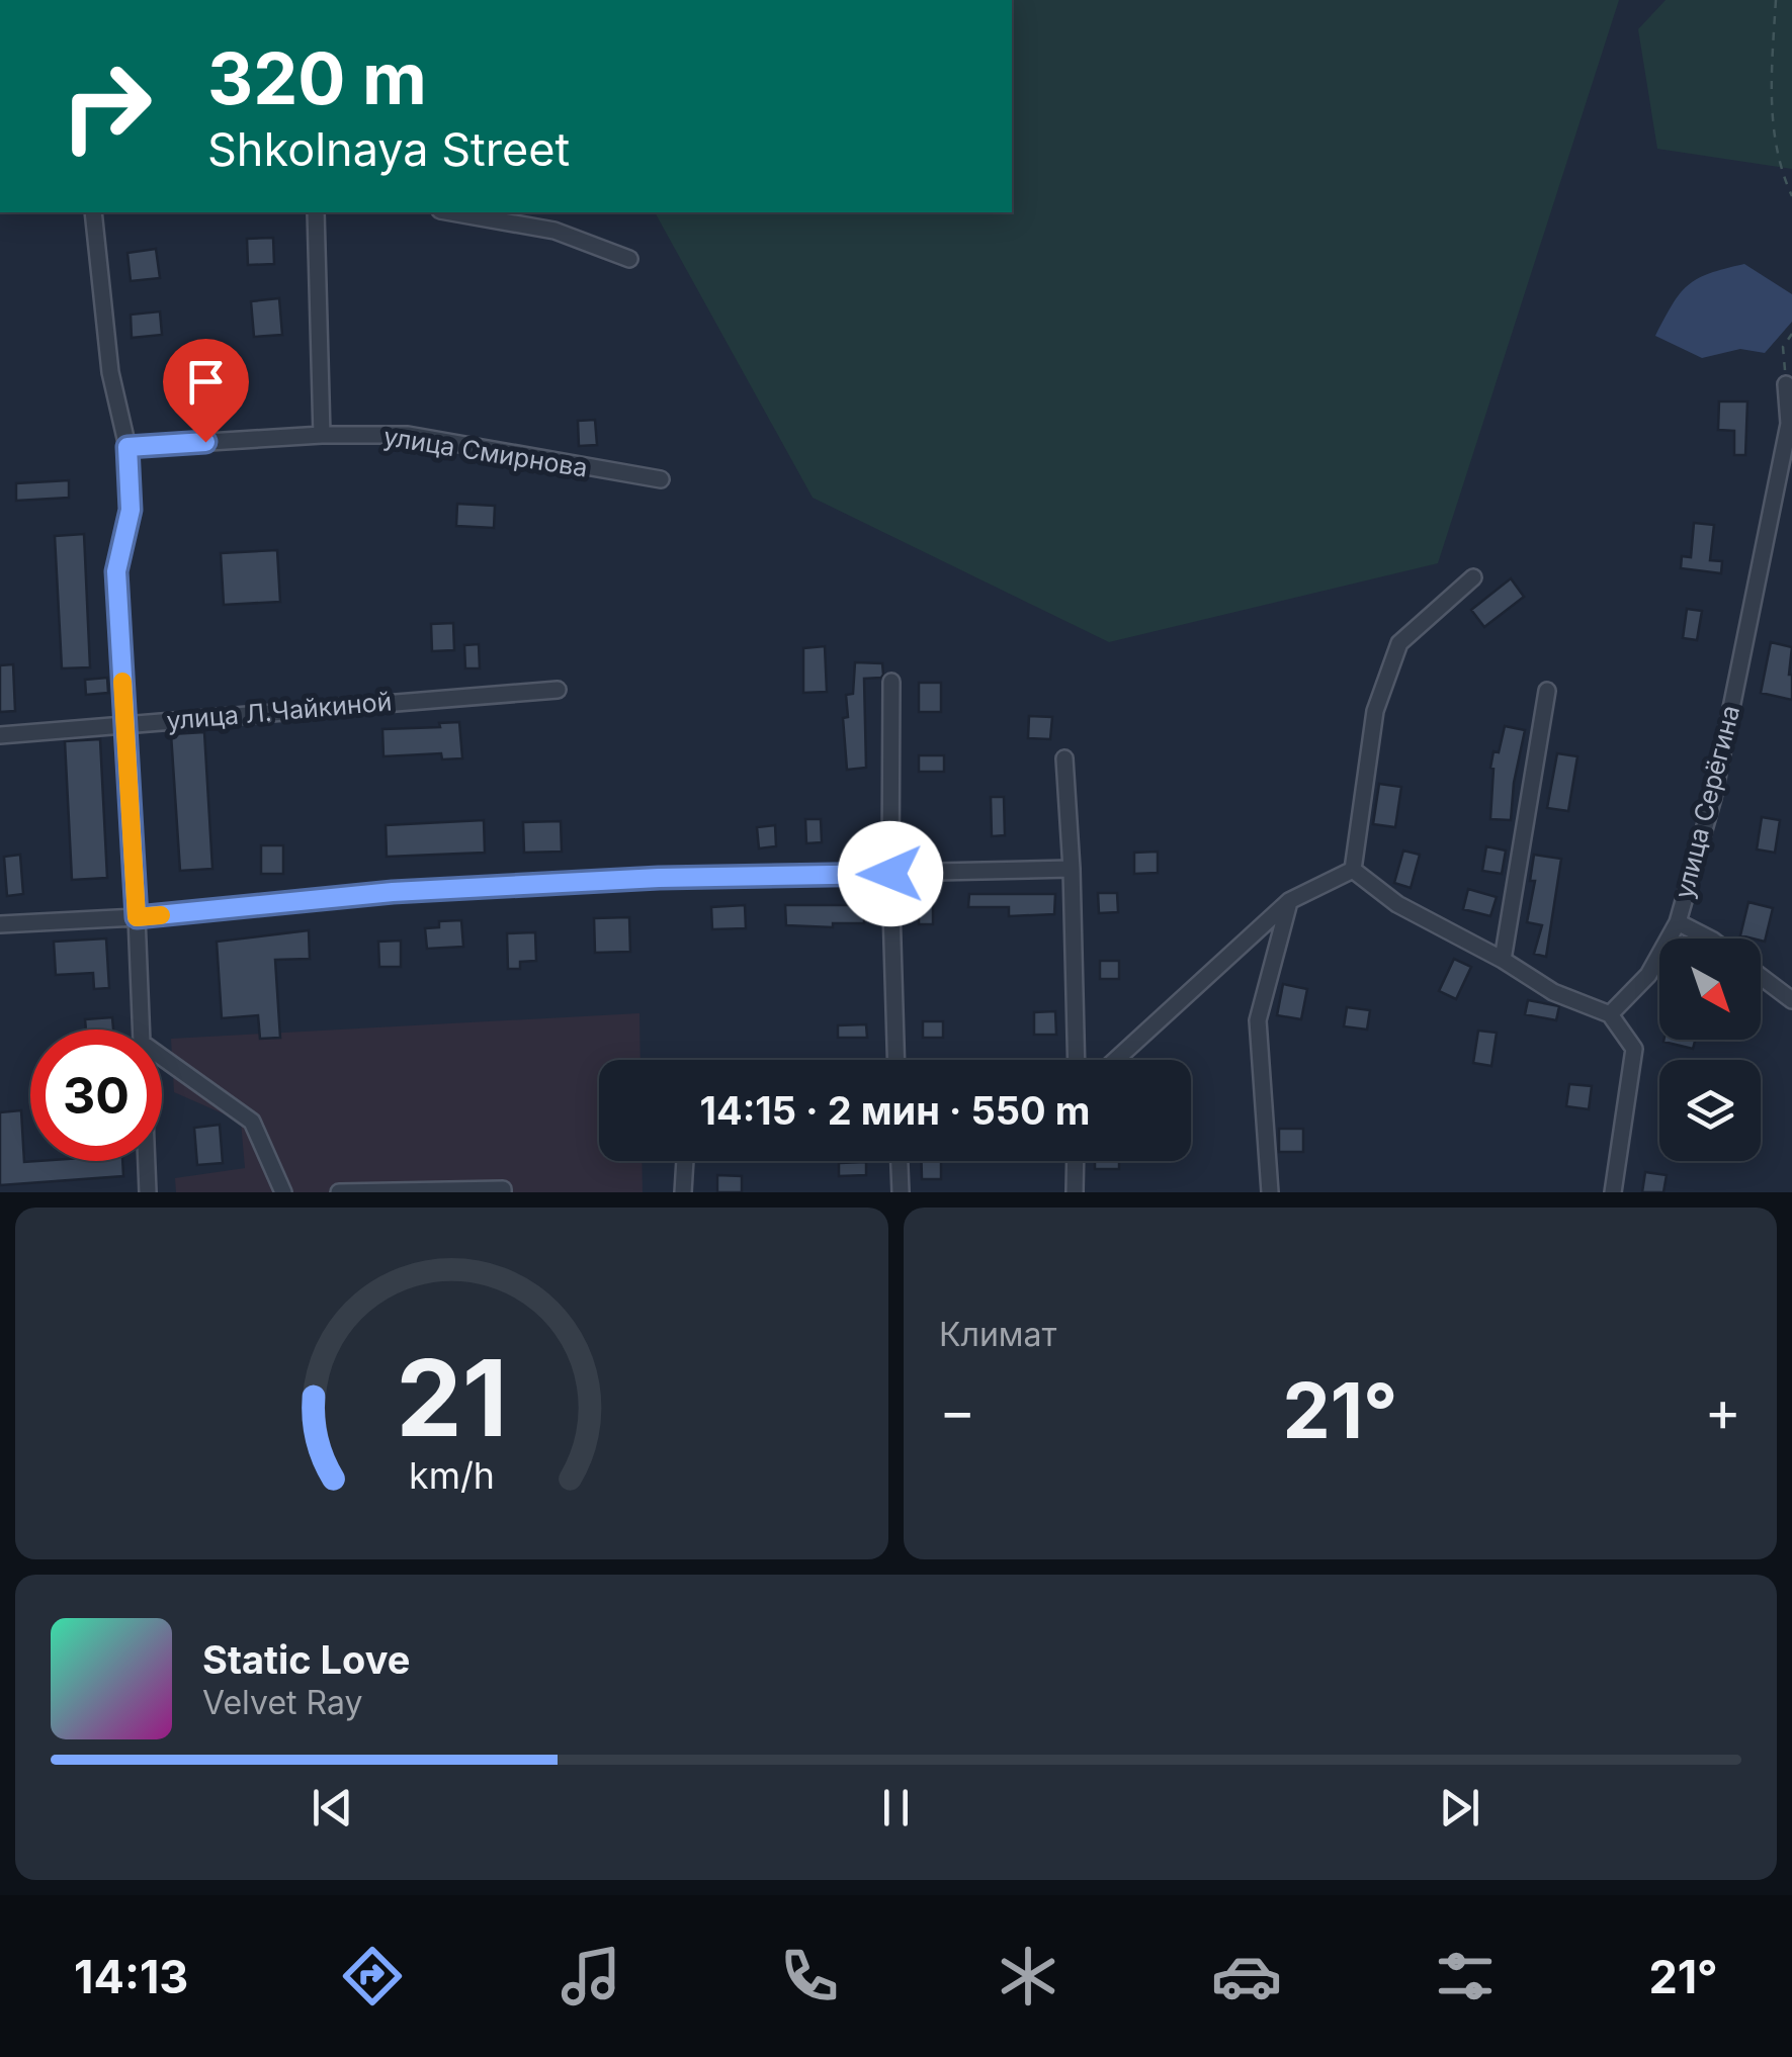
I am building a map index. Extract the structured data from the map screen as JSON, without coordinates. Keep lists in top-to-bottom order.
{
  "streets": {
    "street": ["улица Смирнова", "улица Л.Чайкиной", "улица Серёгина"]
  },
  "north": "bottom right",
  "page": {
    "turn": ["320 m", "Shkolnaya Street"],
    "limit": "30",
    "trip": "14:15 · 2 мин · 550 m",
    "tile": "Климат",
    "heat": ["−", "21°", "+"],
    "song": ["Static Love", "Velvet Ray"],
    "tabs": ["14:13", "21°"],
    "gauge": ["21", "km/h"]
  }
}
